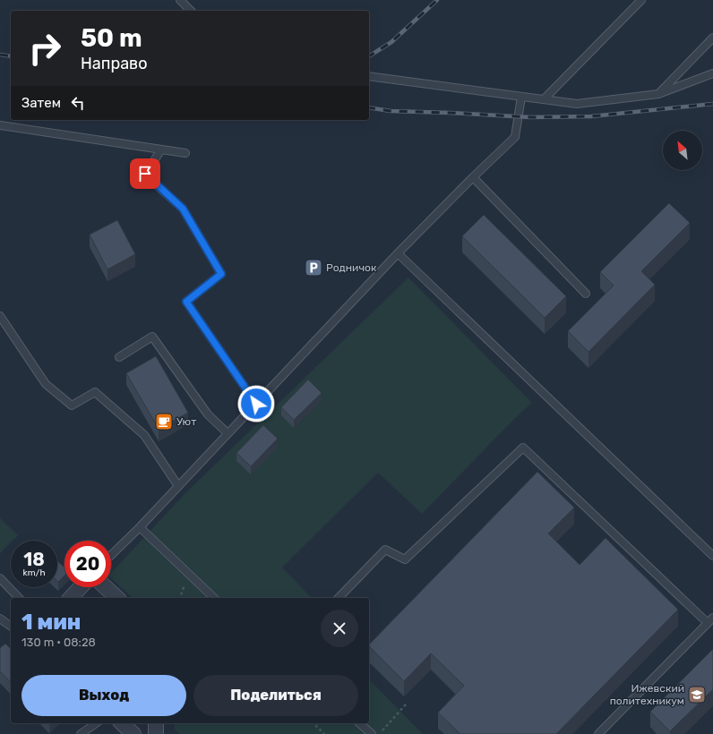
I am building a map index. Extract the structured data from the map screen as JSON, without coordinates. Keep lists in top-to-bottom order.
{
  "places": {
    "parking": ["Родничок"],
    "cafe": ["Уют"],
    "school or university": ["Ижевский политехникум"]
  },
  "north": "top left",
  "page": {
    "turn": ["50 m", "Направо"],
    "then": "Затем",
    "speed": "18 km/h",
    "limit": "20",
    "heading": ["1 мин", "130 m · 08:28"],
    "buttons": ["Выход", "Поделиться"]
  }
}
